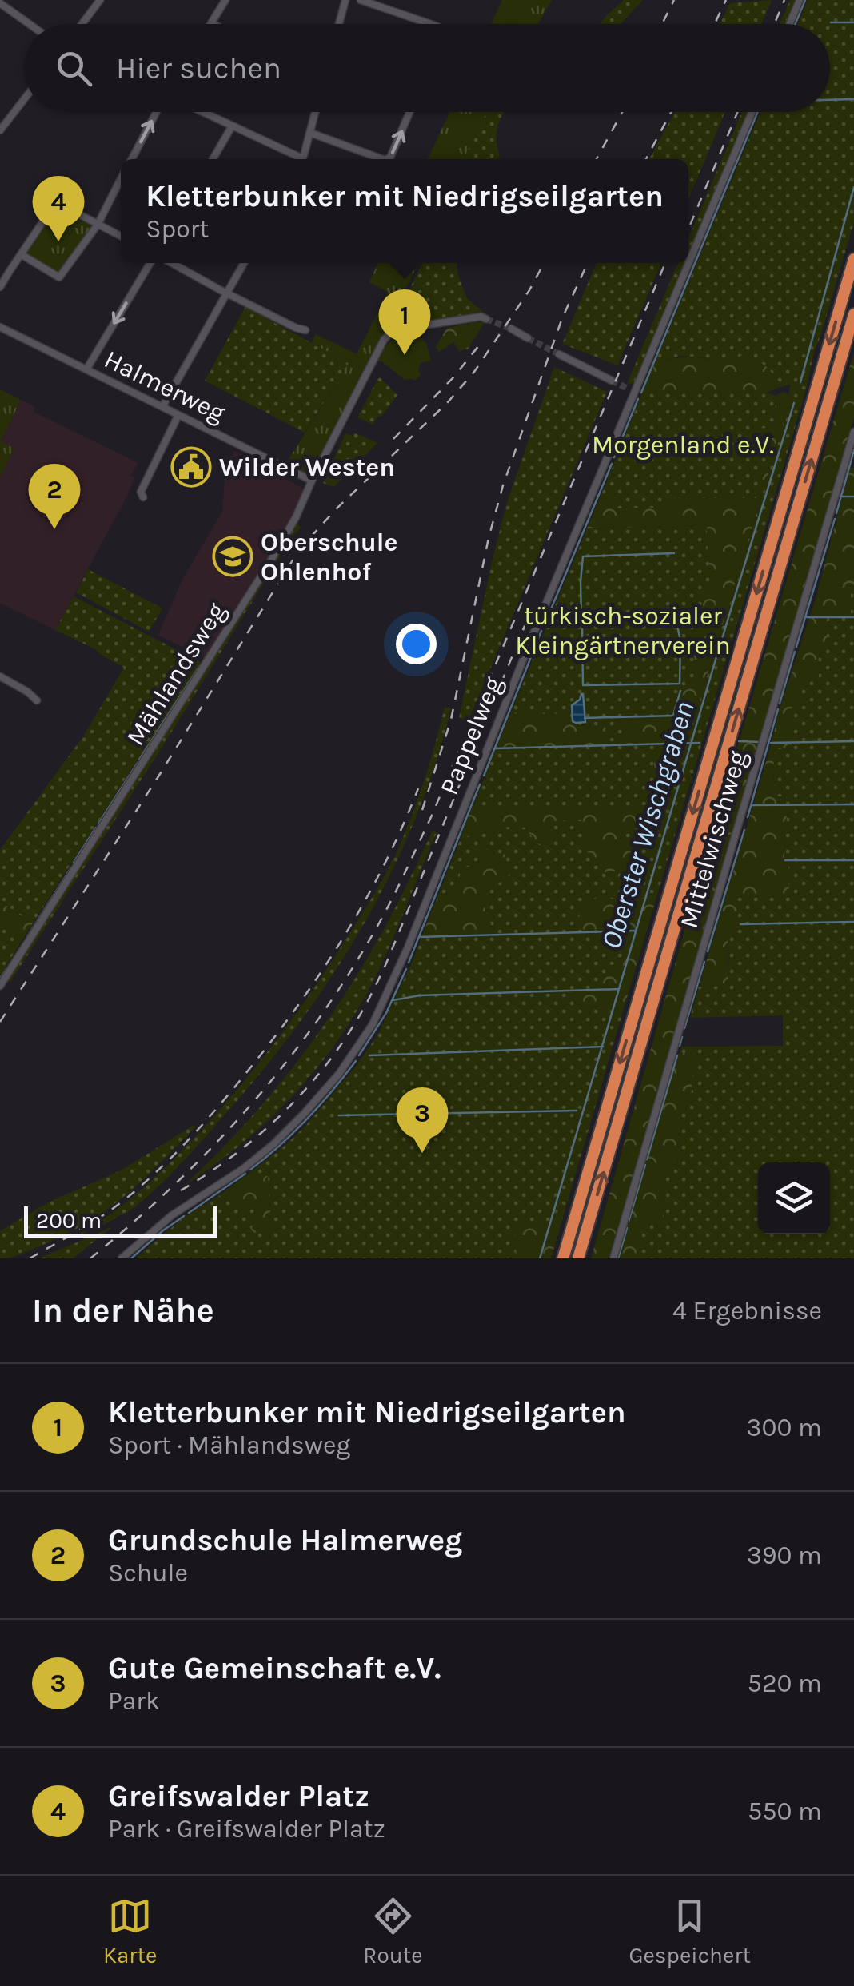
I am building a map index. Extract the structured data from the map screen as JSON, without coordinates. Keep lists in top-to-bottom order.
{
  "streets": {
    "street": [
      "Halmerweg",
      "Mählandsweg",
      "Pappelweg",
      "Mittelwischweg"
    ]
  },
  "crossings": [
    ["Halmerweg", "Mählandsweg"]
  ],
  "water": ["Oberster Wischgraben"],
  "parks": ["Morgenland e.V.", "türkisch-sozialer Kleingärtnerverein"],
  "places": {
    "public building": ["Wilder Westen"],
    "school or university": ["Oberschule Ohlenhof"]
  },
  "scale_bar": "200 m",
  "page": {
    "search": "Hier suchen",
    "popup": ["Kletterbunker mit Niedrigseilgarten", "Sport"],
    "pins": [
      "4",
      "1",
      "2",
      "3"
    ],
    "scale": "200 m",
    "heading": ["In der Nähe", "4 Ergebnisse"],
    "list": [
      {
        "mark": "1",
        "name": "Kletterbunker mit Niedrigseilgarten",
        "note": "Sport · Mählandsweg",
        "value": "300 m"
      },
      {
        "mark": "2",
        "name": "Grundschule Halmerweg",
        "note": "Schule",
        "value": "390 m"
      },
      {
        "mark": "3",
        "name": "Gute Gemeinschaft e.V.",
        "note": "Park",
        "value": "520 m"
      },
      {
        "mark": "4",
        "name": "Greifswalder Platz",
        "note": "Park · Greifswalder Platz",
        "value": "550 m"
      }
    ],
    "nav": ["Karte", "Route", "Gespeichert"]
  }
}
